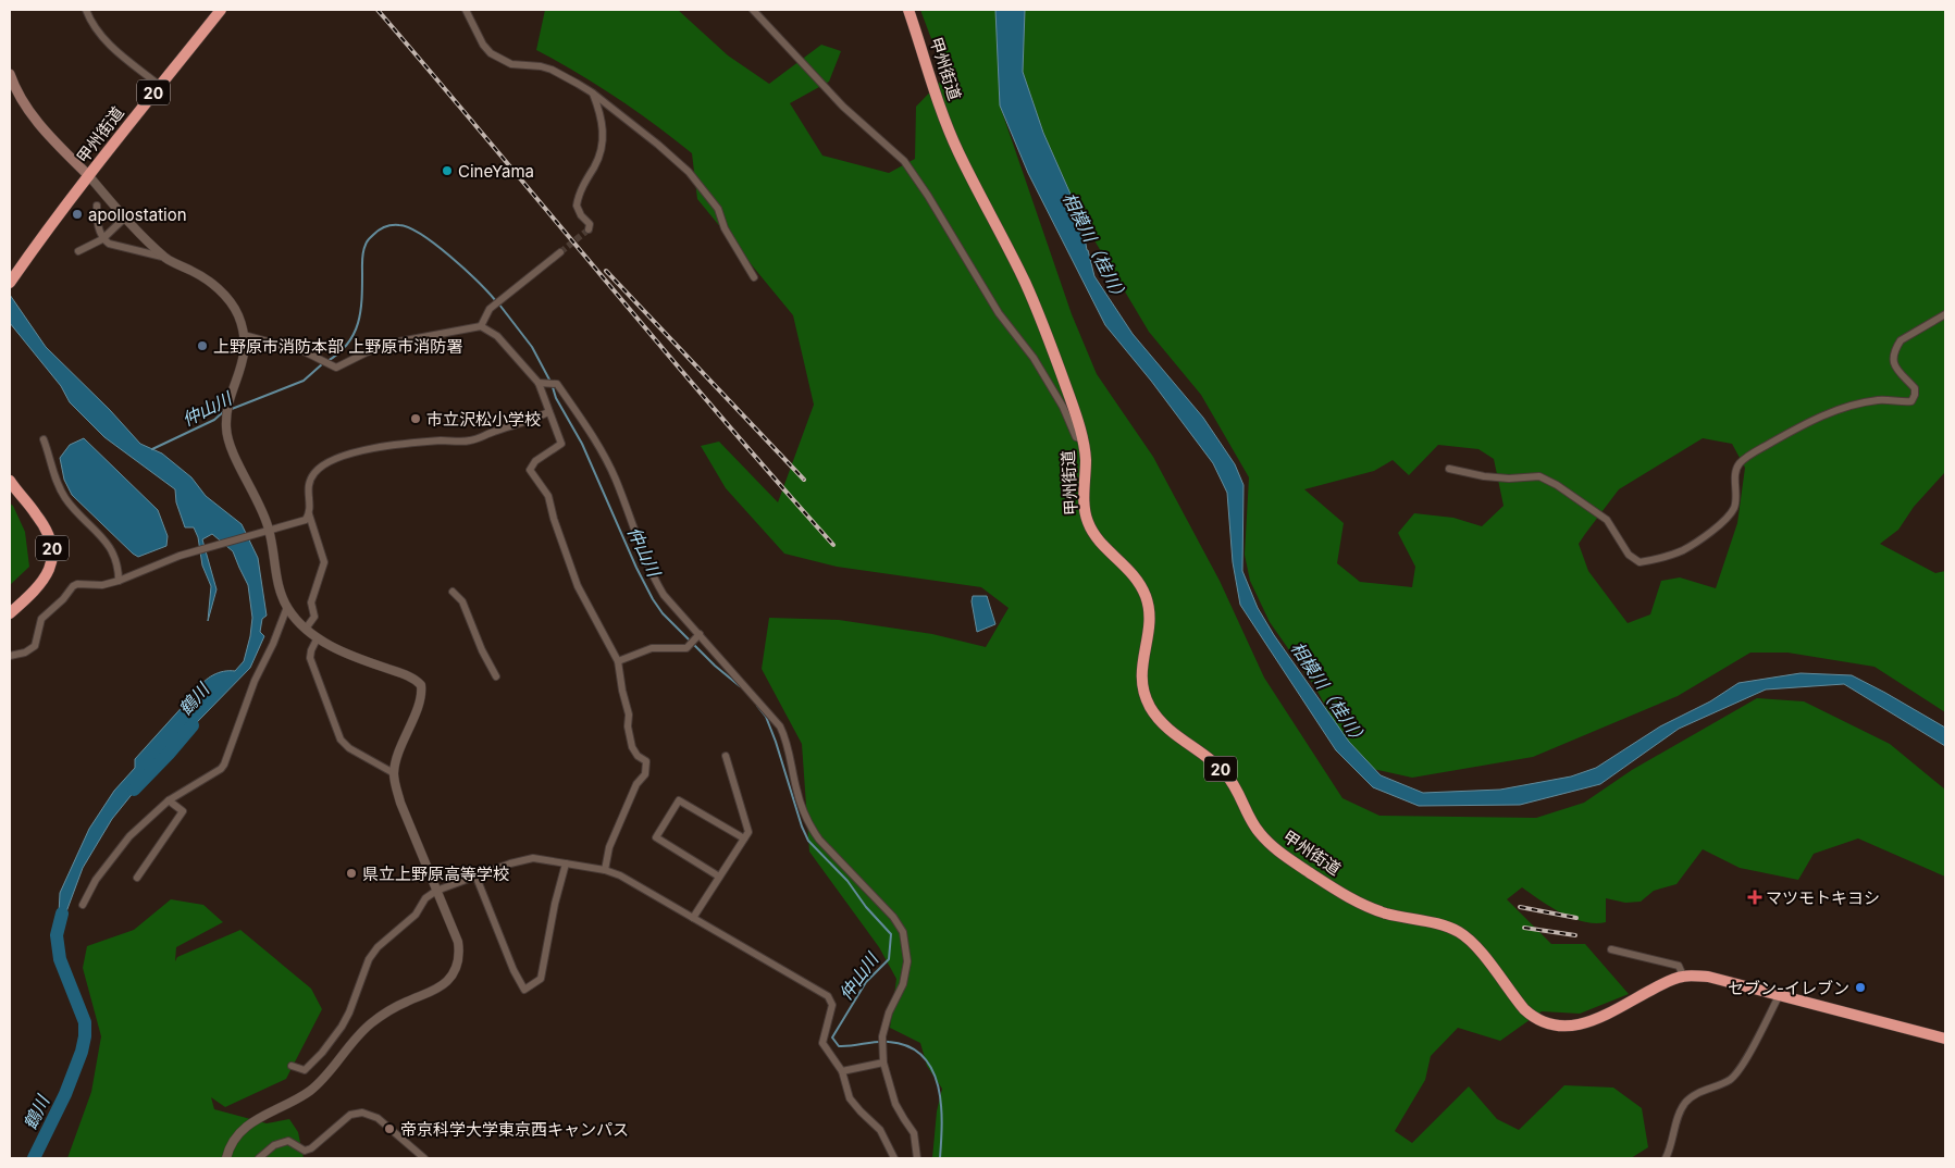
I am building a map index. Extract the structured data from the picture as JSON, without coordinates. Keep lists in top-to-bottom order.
{
  "streets": {
    "highway": ["甲州街道", "20"]
  },
  "water": ["相模川（桂川）", "仲山川", "鶴川"],
  "places": {
    "other": [
      "CineYama",
      "apollostation",
      "上野原市消防本部 上野原市消防署",
      "市立沢松小学校",
      "県立上野原高等学校",
      "セブン-イレブン",
      "帝京科学大学東京西キャンパス"
    ],
    "health": ["マツモトキヨシ"]
  }
}
